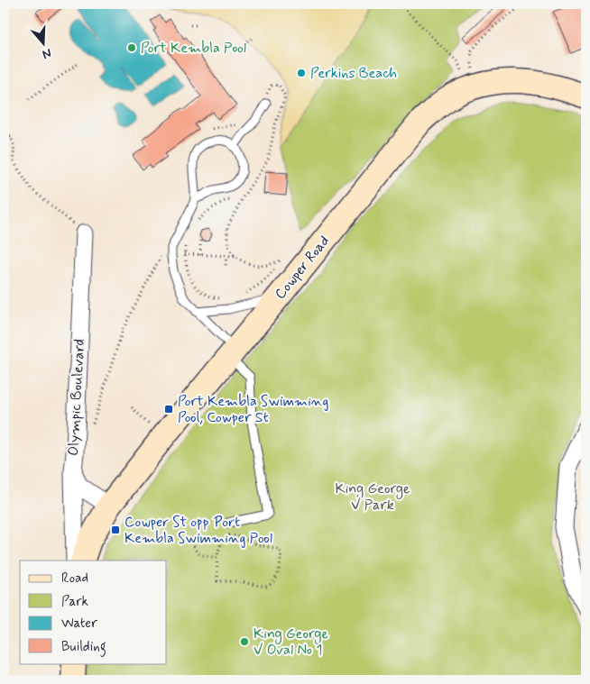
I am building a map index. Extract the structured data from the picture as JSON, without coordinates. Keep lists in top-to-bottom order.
{
  "streets": {
    "main road": ["Cowper Road"],
    "street": ["Olympic Boulevard"]
  },
  "parks": ["King George V Park"],
  "places": {
    "other": ["Port Kembla Pool", "Perkins Beach", "King George V Oval No 1"],
    "transit": ["Port Kembla Swimming Pool, Cowper St", "Cowper St opp Port Kembla Swimming Pool"]
  },
  "legend": [
    "Road",
    "Park",
    "Water",
    "Building"
  ],
  "north": "bottom"
}
